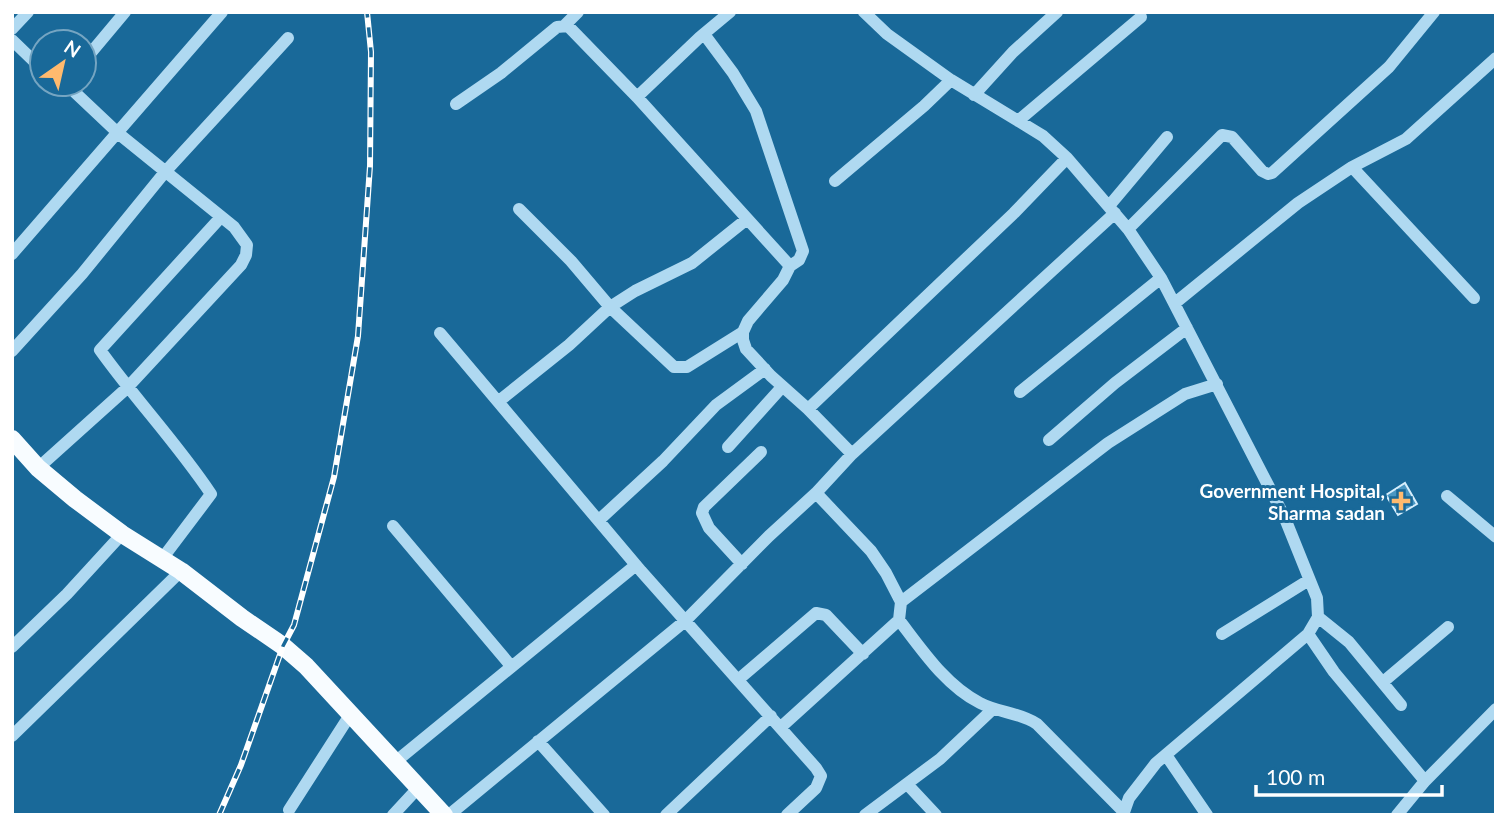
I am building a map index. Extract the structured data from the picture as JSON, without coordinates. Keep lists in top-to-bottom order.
{
  "places": {
    "health": ["Government Hospital, Sharma sadan"]
  },
  "scale_bar": "100 m",
  "north": "top right"
}
